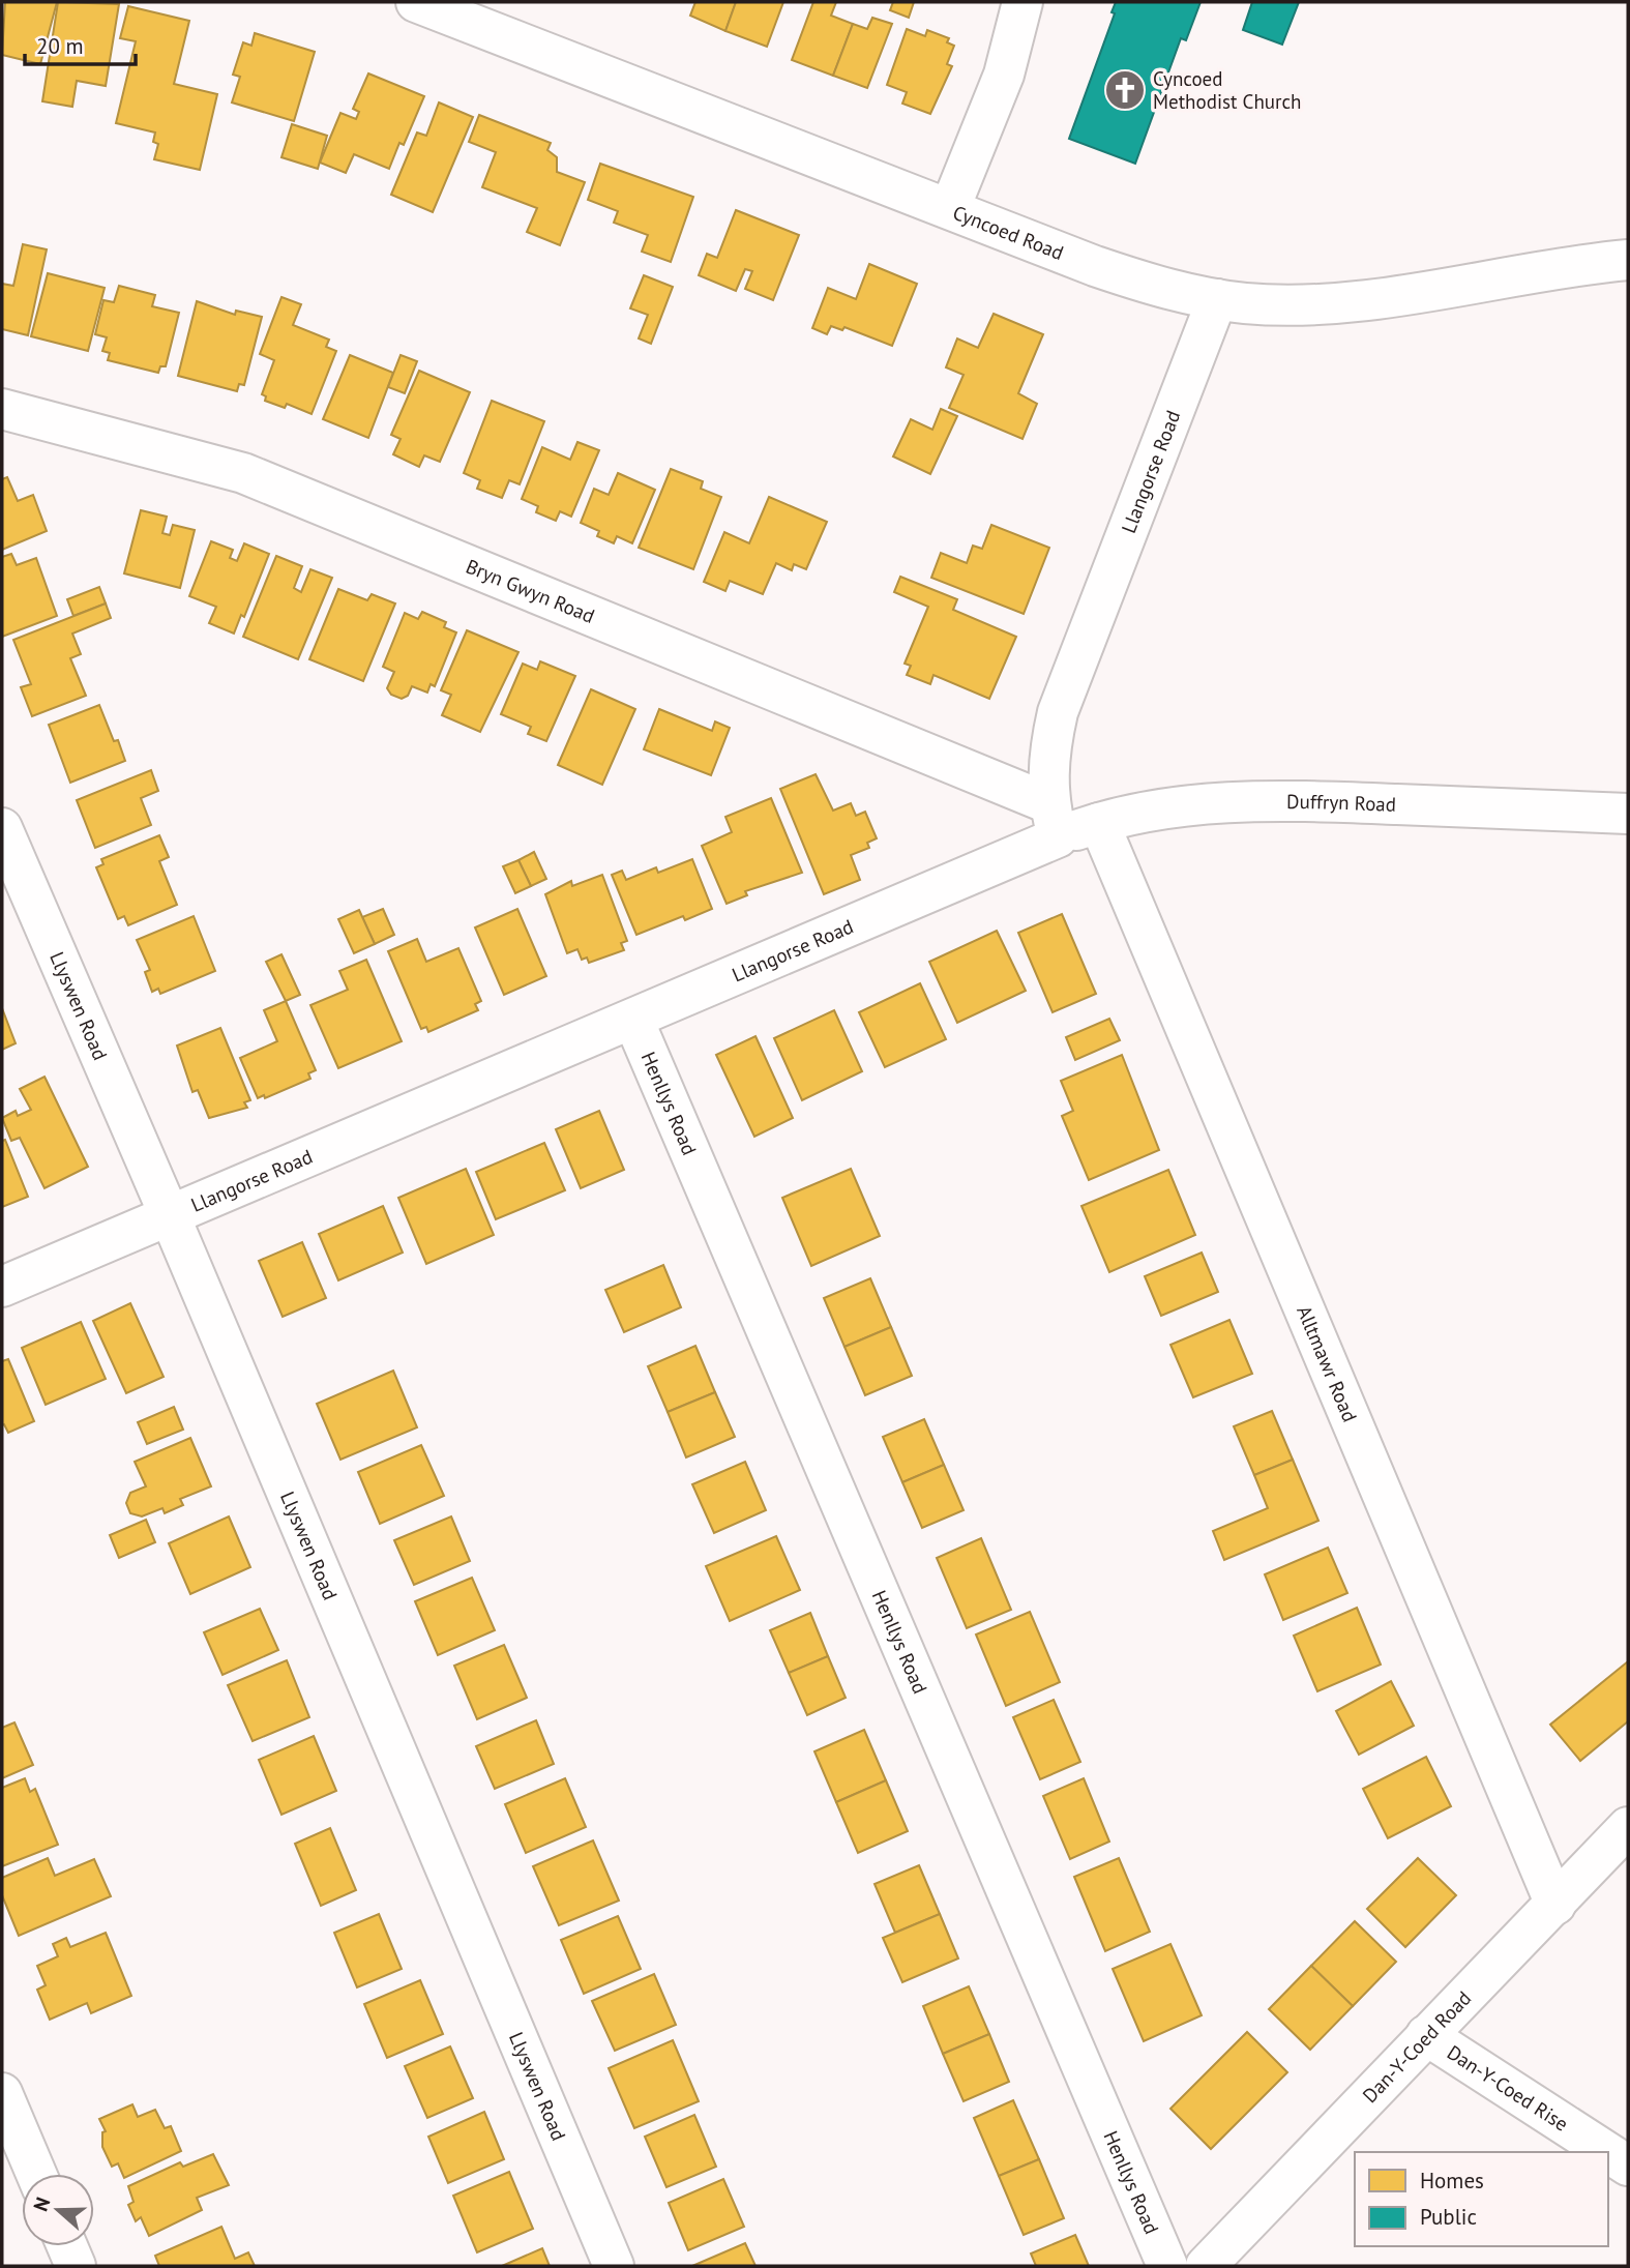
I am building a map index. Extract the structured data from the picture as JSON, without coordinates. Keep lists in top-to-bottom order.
{
  "streets": {
    "street": [
      "Cyncoed Road",
      "Llangorse Road",
      "Bryn Gwyn Road",
      "Duffryn Road",
      "Llyswen Road",
      "Henllys Road",
      "Alltmawr Road",
      "Dan-Y-Coed Road",
      "Dan-Y-Coed Rise"
    ]
  },
  "crossings": [
    ["Cyncoed Road", "Llangorse Road"],
    ["Llangorse Road", "Bryn Gwyn Road"],
    ["Llangorse Road", "Duffryn Road"],
    ["Llangorse Road", "Llyswen Road"],
    ["Llangorse Road", "Henllys Road"],
    ["Bryn Gwyn Road", "Duffryn Road"],
    ["Duffryn Road", "Alltmawr Road"],
    ["Alltmawr Road", "Dan-Y-Coed Road"],
    ["Dan-Y-Coed Road", "Dan-Y-Coed Rise"]
  ],
  "places": {
    "church": ["Cyncoed Methodist Church"]
  },
  "legend": ["Homes", "Public"],
  "scale_bar": "20 m",
  "north": "left"
}
